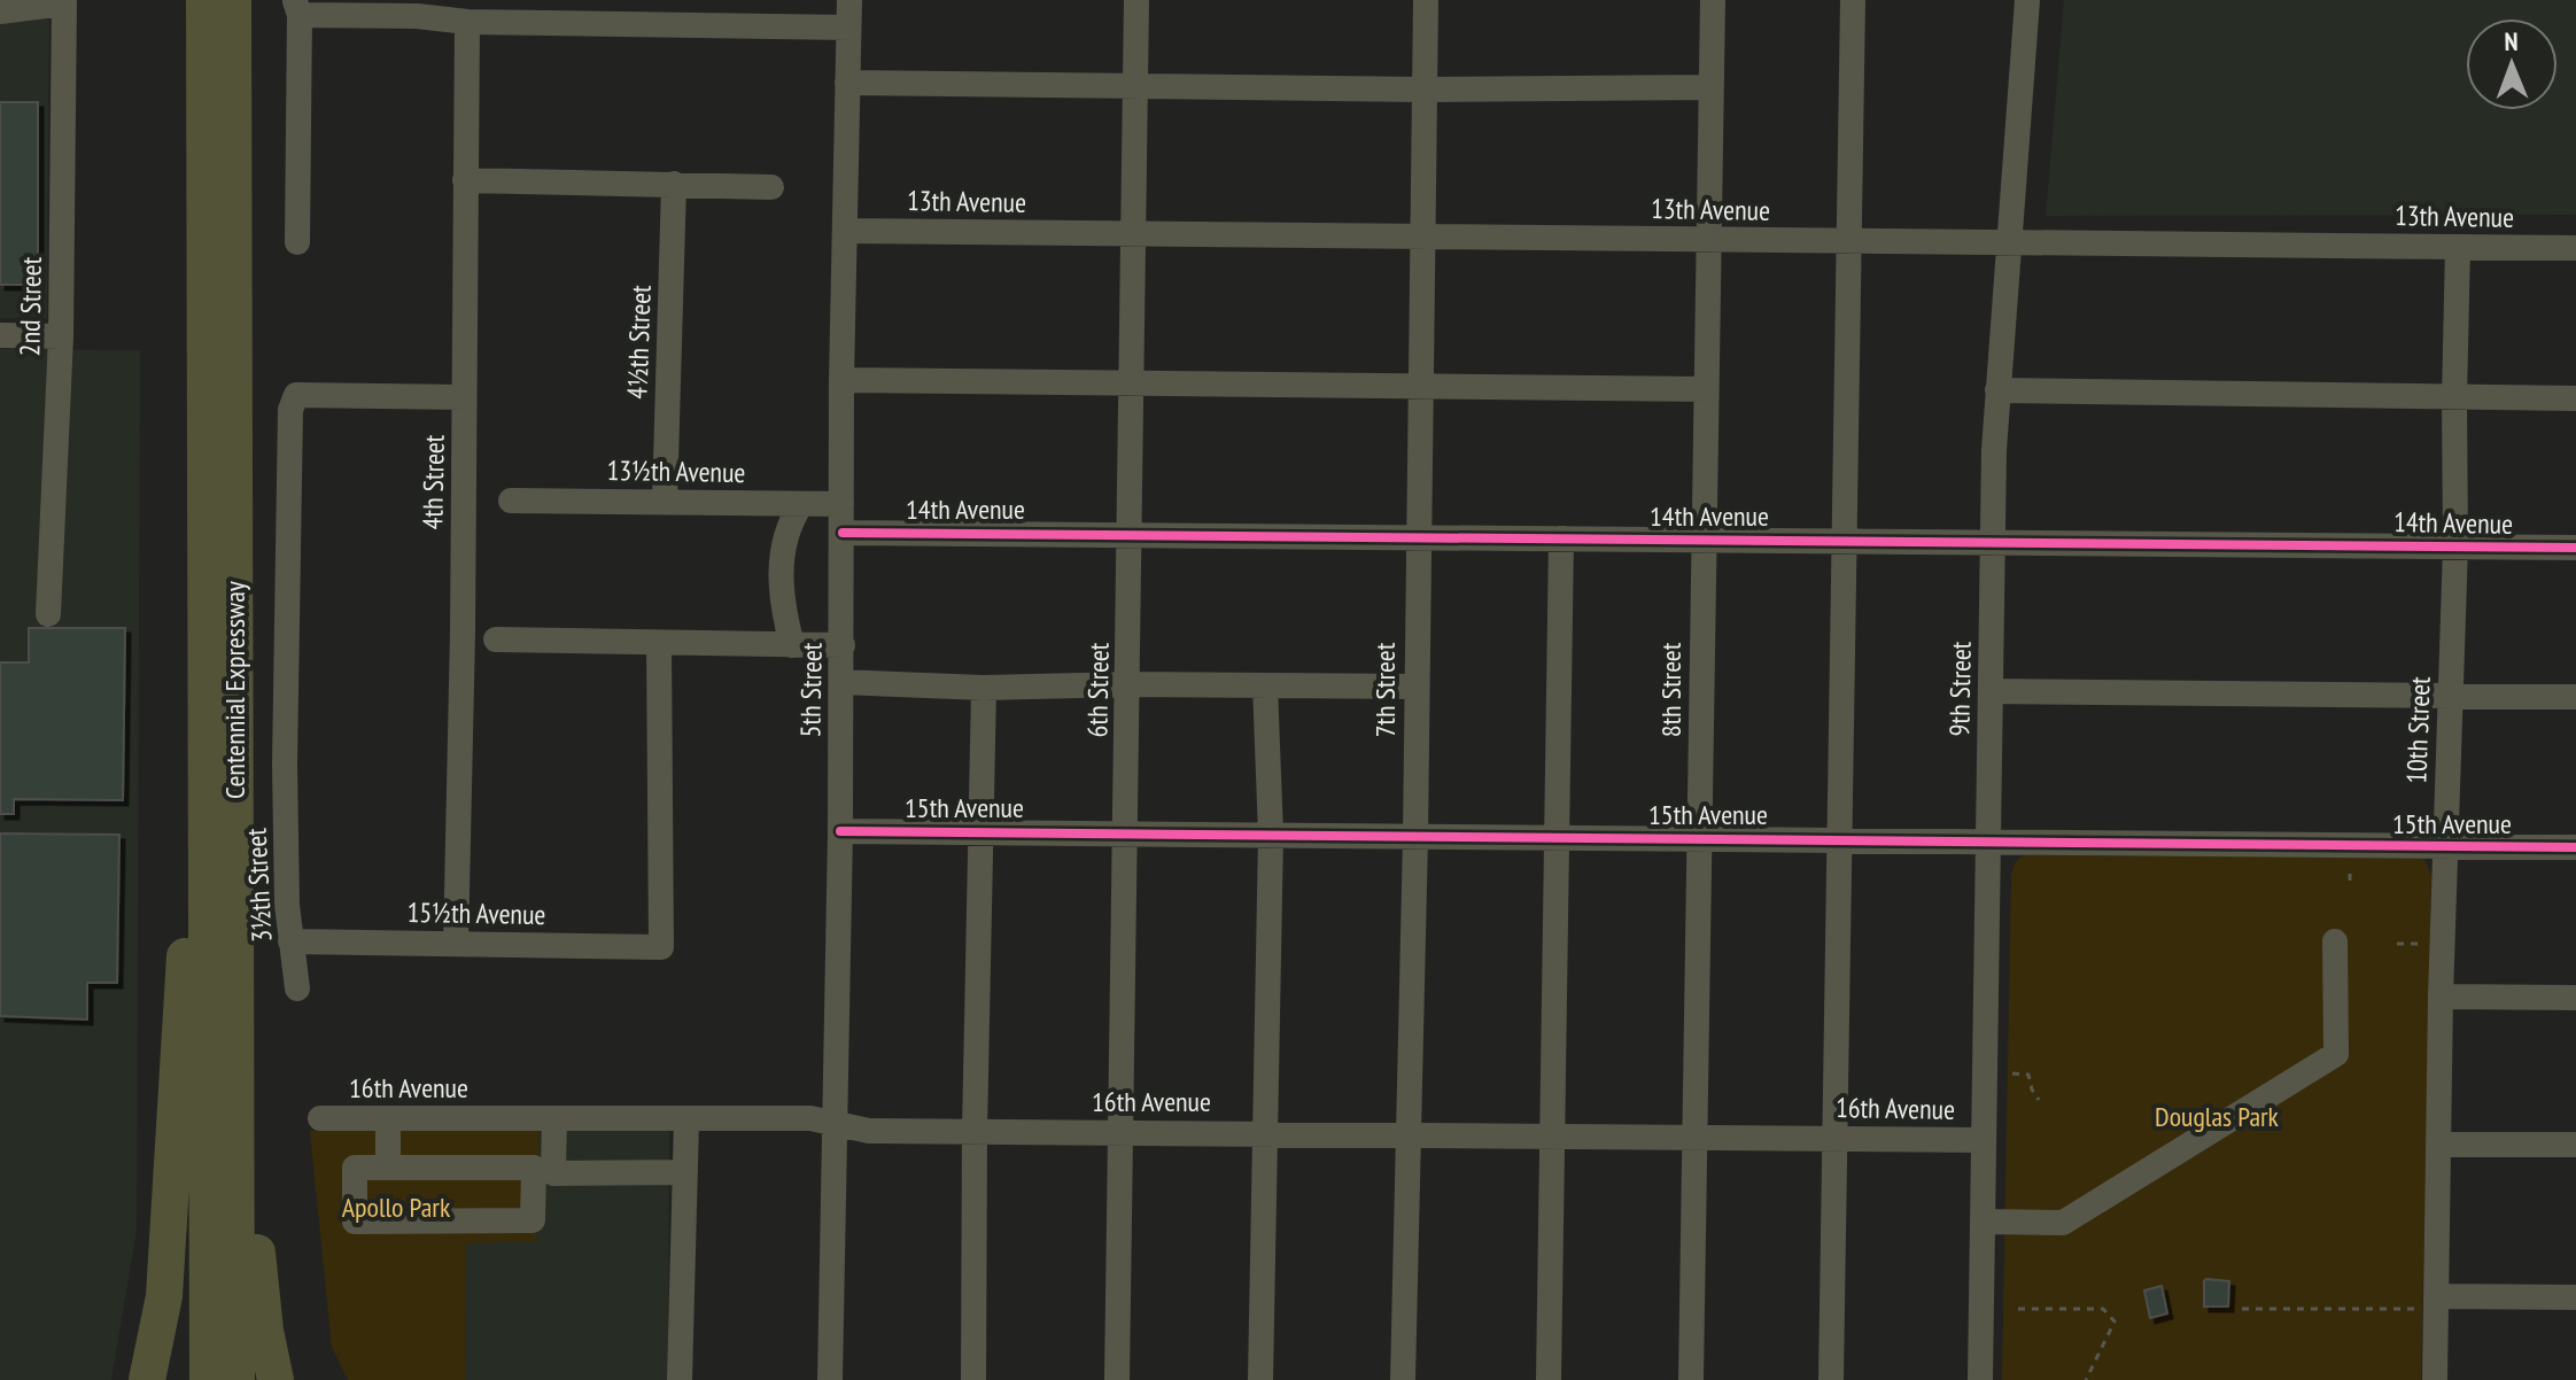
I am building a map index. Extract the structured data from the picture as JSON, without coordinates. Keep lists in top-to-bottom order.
{
  "streets": {
    "highway": ["Centennial Expressway"],
    "street": [
      "13th Avenue",
      "2nd Street",
      "4½th Street",
      "13½th Avenue",
      "4th Street",
      "14th Avenue",
      "9th Street",
      "5th Street",
      "6th Street",
      "7th Street",
      "8th Street",
      "10th Street",
      "15th Avenue",
      "3½th Street",
      "15½th Avenue",
      "16th Avenue"
    ]
  },
  "crossings": [
    ["13th Avenue", "9th Street"],
    ["13th Avenue", "5th Street"],
    ["13th Avenue", "6th Street"],
    ["13th Avenue", "7th Street"],
    ["13th Avenue", "8th Street"],
    ["13th Avenue", "10th Street"],
    ["4½th Street", "13½th Avenue"],
    ["13½th Avenue", "5th Street"],
    ["4th Street", "3½th Street"],
    ["4th Street", "15½th Avenue"],
    ["14th Avenue", "9th Street"],
    ["14th Avenue", "5th Street"],
    ["14th Avenue", "6th Street"],
    ["14th Avenue", "7th Street"],
    ["14th Avenue", "8th Street"],
    ["14th Avenue", "10th Street"],
    ["9th Street", "15th Avenue"],
    ["9th Street", "16th Avenue"],
    ["5th Street", "15th Avenue"],
    ["5th Street", "16th Avenue"],
    ["6th Street", "15th Avenue"],
    ["6th Street", "16th Avenue"],
    ["7th Street", "15th Avenue"],
    ["7th Street", "16th Avenue"],
    ["8th Street", "15th Avenue"],
    ["8th Street", "16th Avenue"],
    ["10th Street", "15th Avenue"],
    ["3½th Street", "15½th Avenue"]
  ],
  "parks": ["Douglas Park", "Apollo Park"],
  "north": "top"
}
